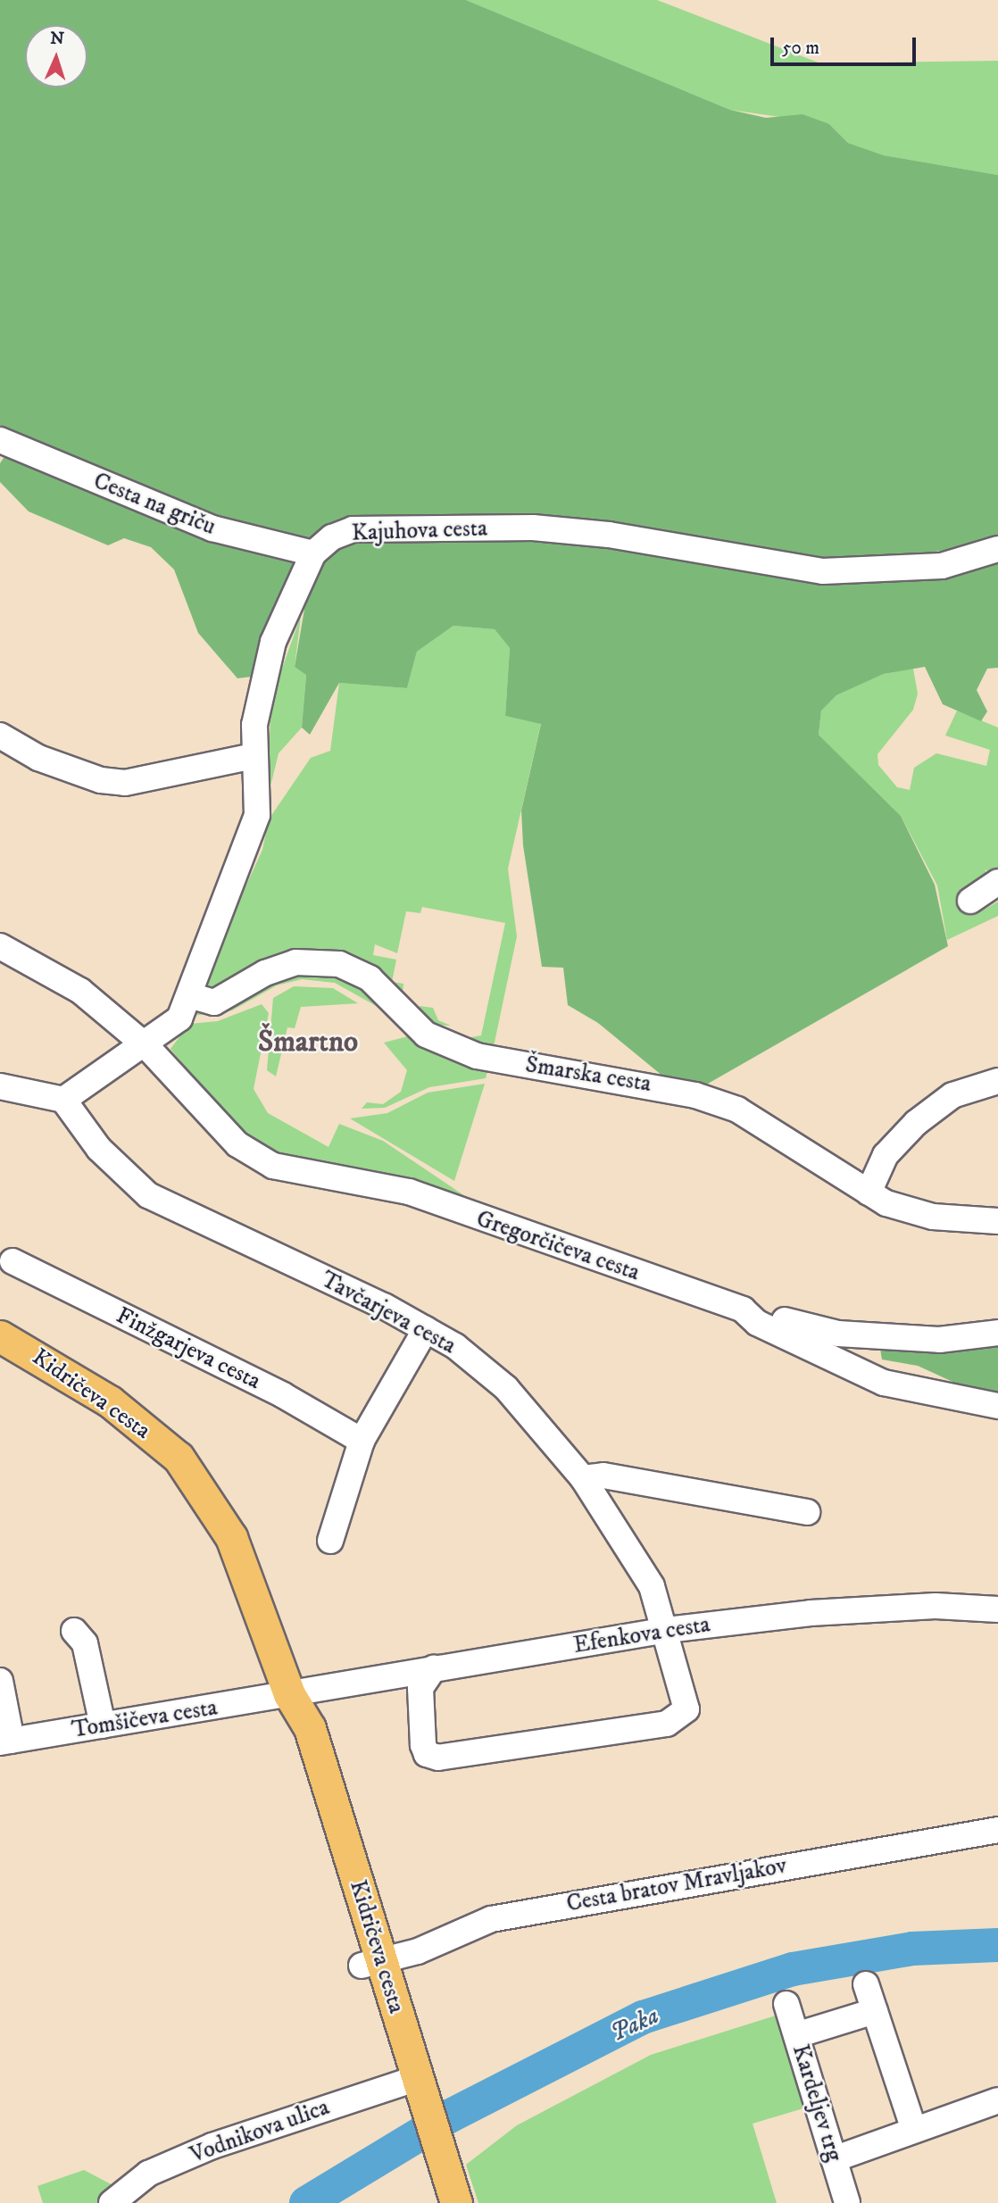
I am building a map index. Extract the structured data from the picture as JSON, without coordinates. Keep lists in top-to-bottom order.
{
  "streets": {
    "main road": ["Kidričeva cesta"],
    "street": [
      "Cesta na griču",
      "Kajuhova cesta",
      "Šmarska cesta",
      "Gregorčičeva cesta",
      "Tavčarjeva cesta",
      "Finžgarjeva cesta",
      "Efenkova cesta",
      "Tomšičeva cesta",
      "Cesta bratov Mravljakov",
      "Kardeljev trg",
      "Vodnikova ulica"
    ]
  },
  "crossings": [
    ["Cesta na griču", "Kajuhova cesta"],
    ["Tavčarjeva cesta", "Efenkova cesta"],
    ["Kidričeva cesta", "Efenkova cesta"],
    ["Kidričeva cesta", "Tomšičeva cesta"],
    ["Kidričeva cesta", "Cesta bratov Mravljakov"],
    ["Kidričeva cesta", "Vodnikova ulica"],
    ["Efenkova cesta", "Tomšičeva cesta"]
  ],
  "districts": ["Šmartno"],
  "water": ["Paka"],
  "scale_bar": "50 m",
  "north": "top"
}
